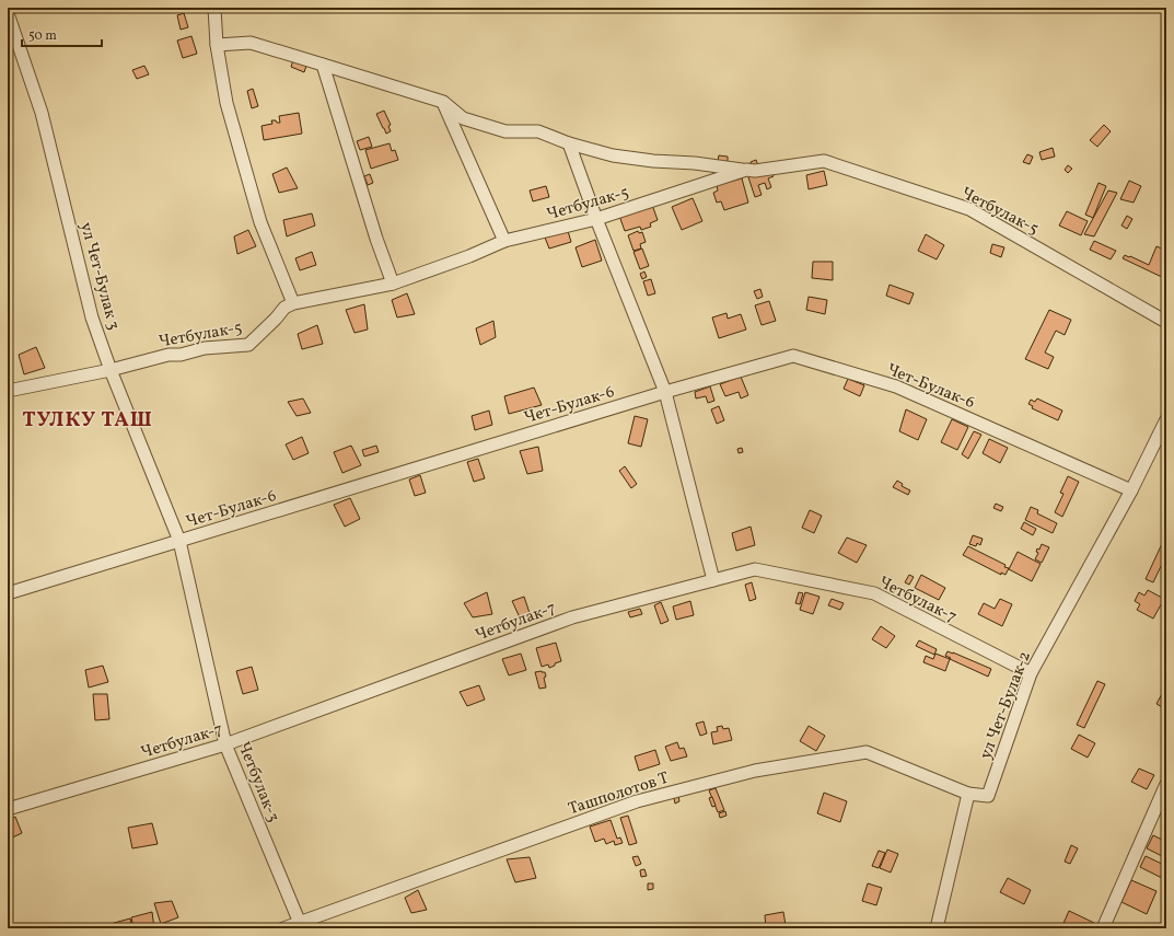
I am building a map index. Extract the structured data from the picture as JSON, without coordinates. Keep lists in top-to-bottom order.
{
  "streets": {
    "street": [
      "Четбулак-5",
      "ул Чет-Булак 3",
      "Чет-Булак-6",
      "Четбулак-7",
      "ул Чет-Булак-2",
      "Четбулак-3",
      "Ташполотов Т"
    ]
  },
  "crossings": [
    ["Четбулак-5", "ул Чет-Булак 3"],
    ["ул Чет-Булак 3", "Чет-Булак-6"],
    ["ул Чет-Булак 3", "Четбулак-3"],
    ["Чет-Булак-6", "ул Чет-Булак-2"],
    ["Чет-Булак-6", "Четбулак-3"],
    ["Четбулак-7", "ул Чет-Булак-2"],
    ["Четбулак-7", "Четбулак-3"],
    ["ул Чет-Булак-2", "Ташполотов Т"],
    ["Четбулак-3", "Ташполотов Т"]
  ],
  "districts": ["ТУЛКУ ТАШ"],
  "scale_bar": "50 m"
}
